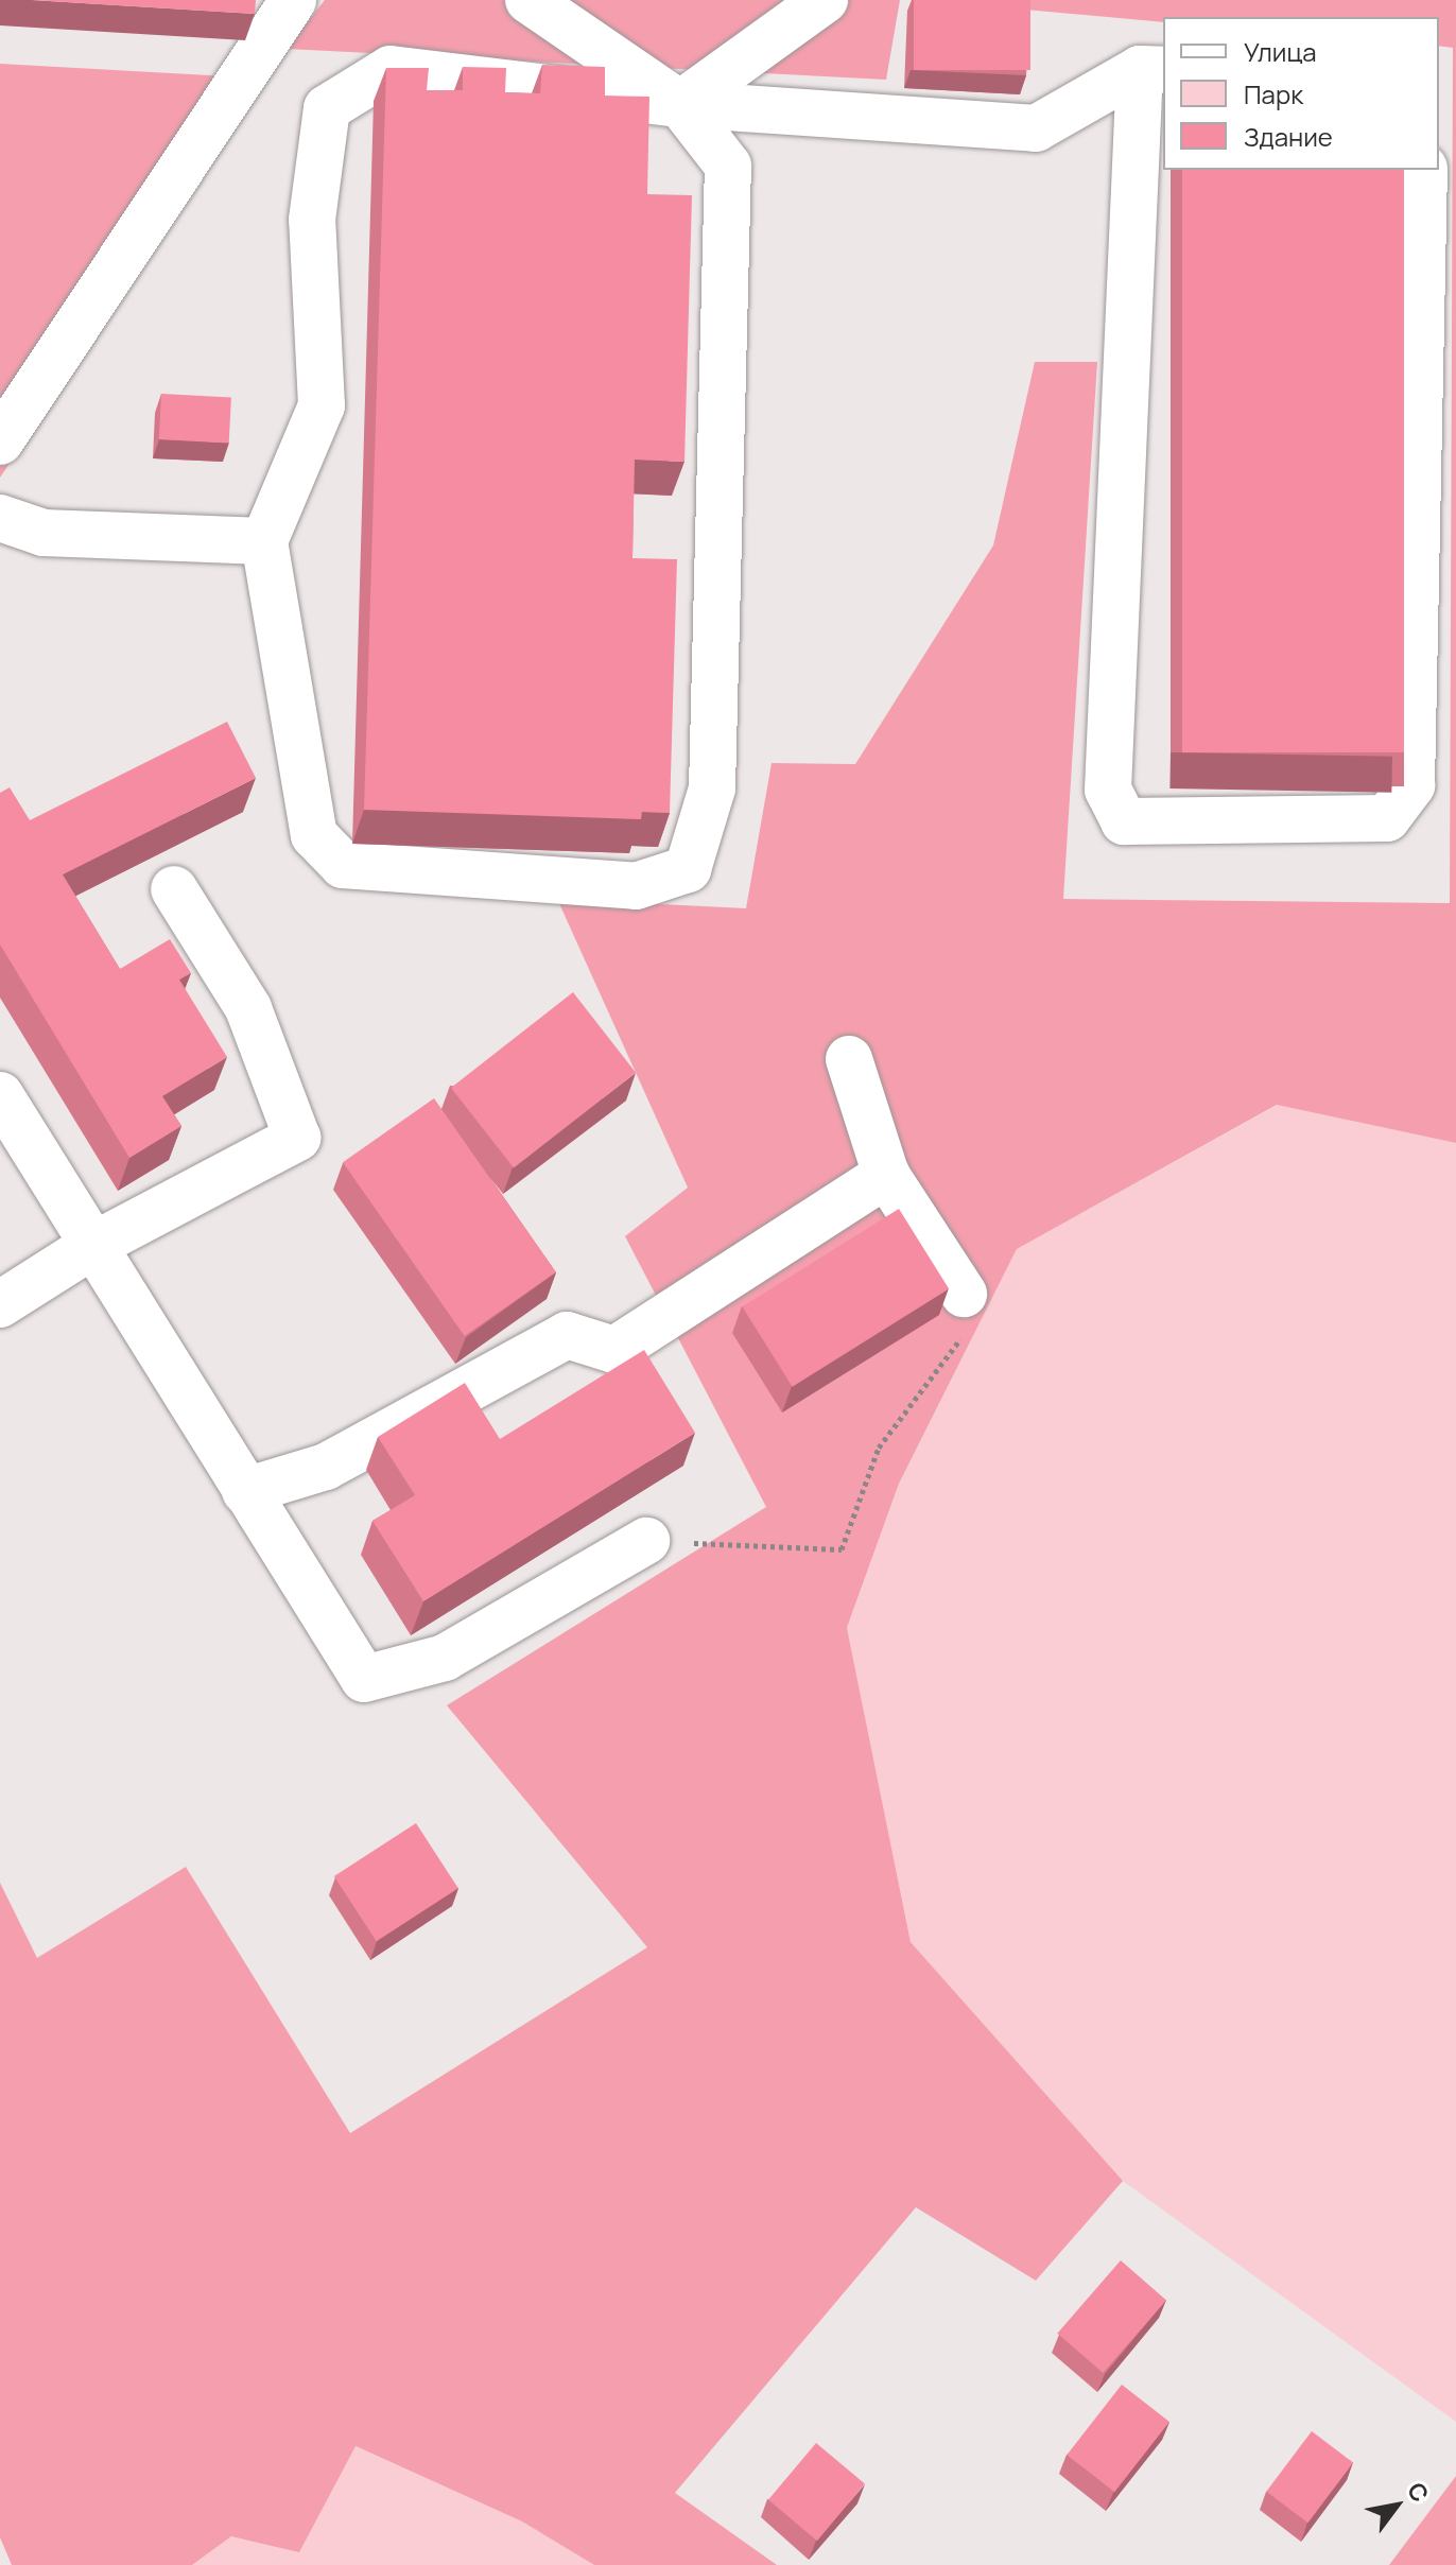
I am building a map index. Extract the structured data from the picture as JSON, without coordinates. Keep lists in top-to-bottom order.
{
  "legend": ["Улица", "Парк", "Здание"],
  "north": "top right"
}
